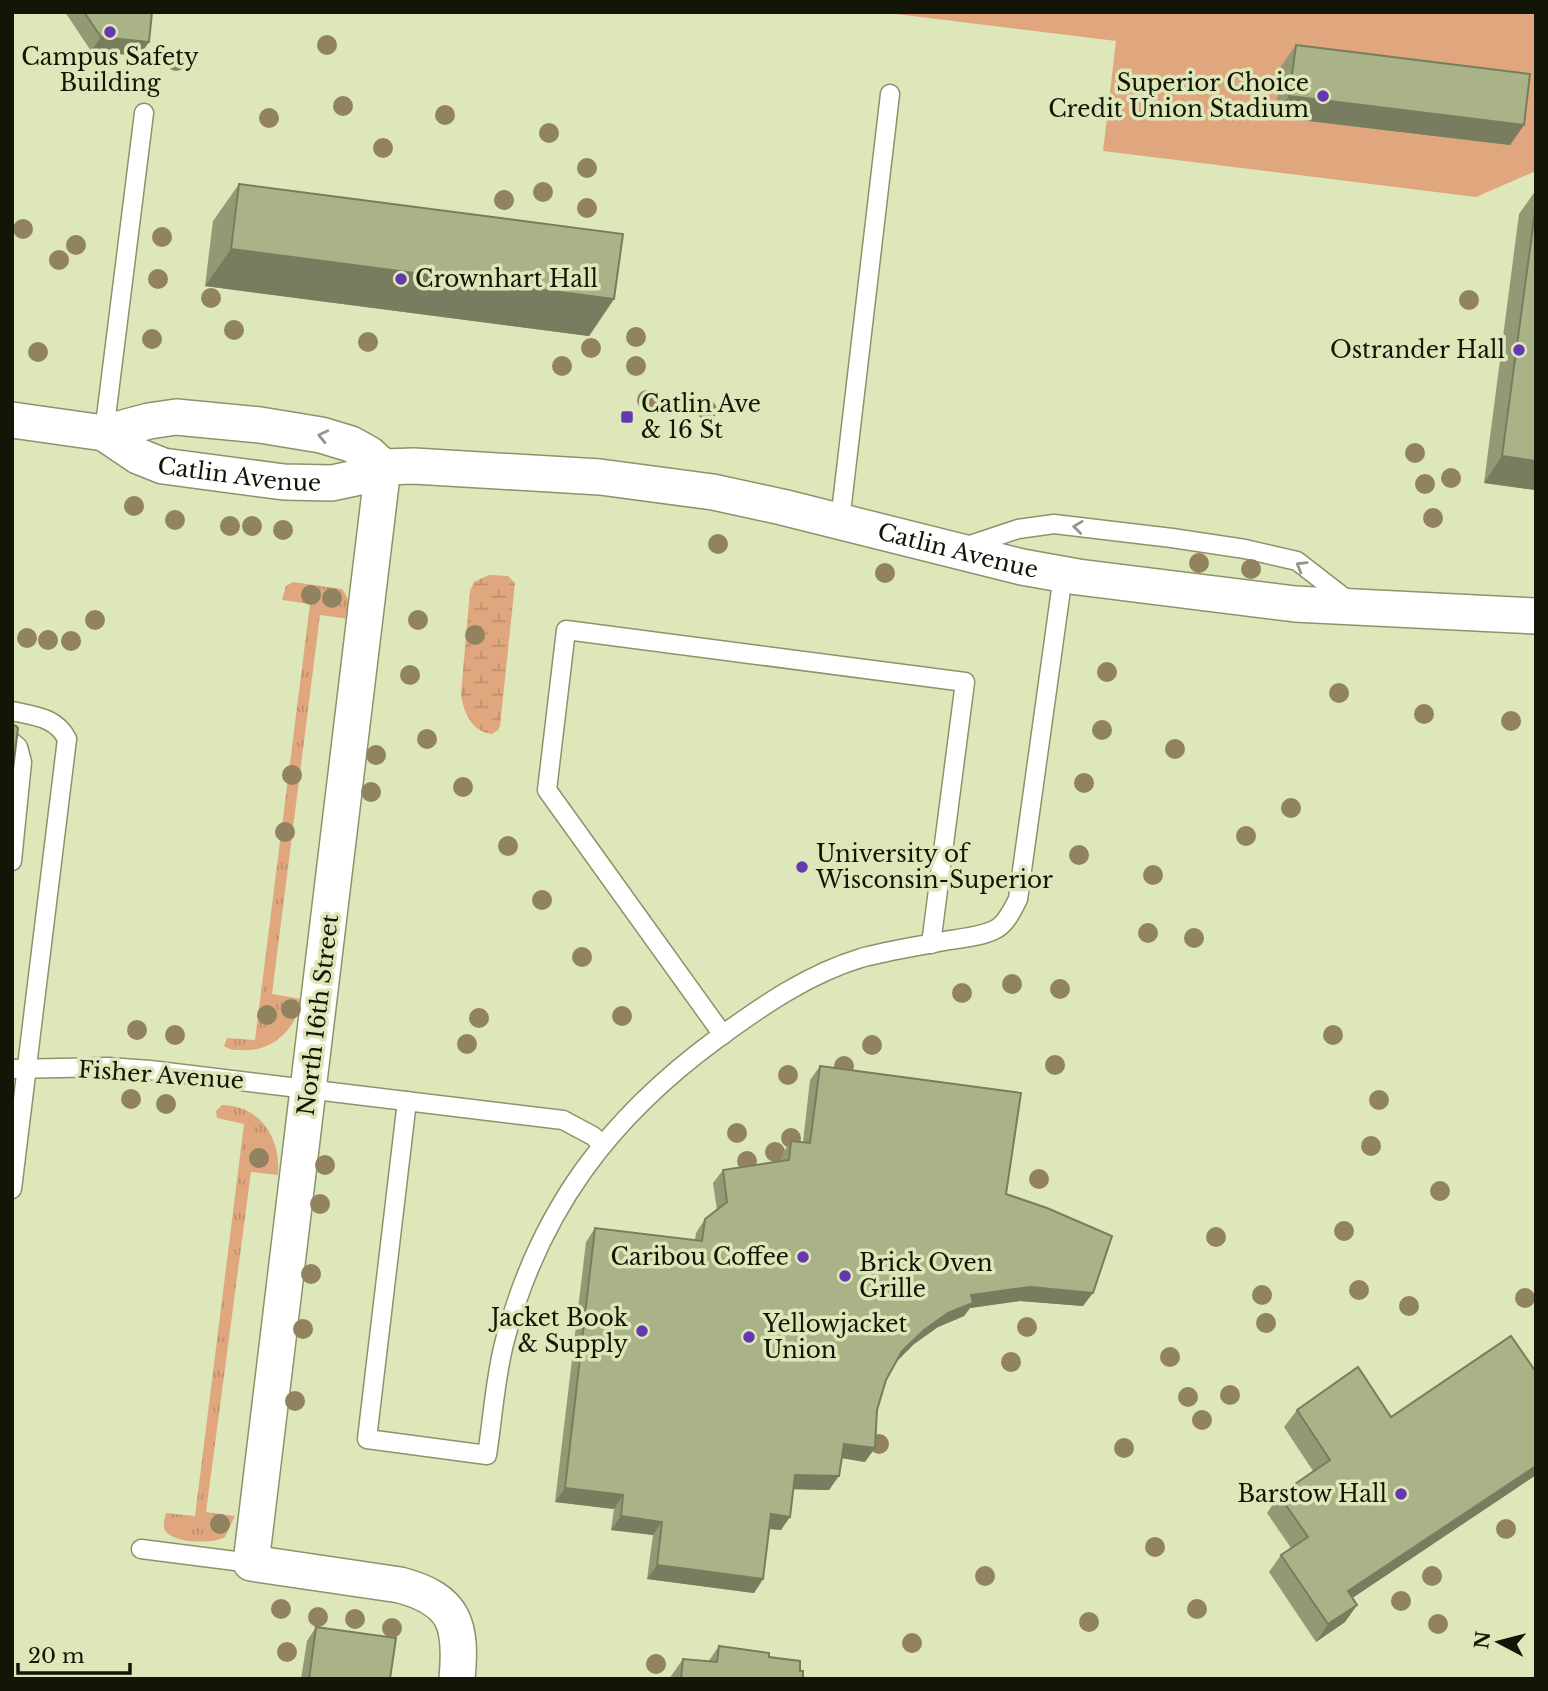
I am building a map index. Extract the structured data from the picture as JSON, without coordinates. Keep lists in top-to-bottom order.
{
  "streets": {
    "street": ["Catlin Avenue", "North 16th Street"],
    "lane": ["Fisher Avenue"]
  },
  "crossings": [
    ["Catlin Avenue", "North 16th Street"],
    ["North 16th Street", "Fisher Avenue"]
  ],
  "places": {
    "other": [
      "Campus Safety Building",
      "Superior Choice Credit Union Stadium",
      "Crownhart Hall",
      "Ostrander Hall",
      "University of Wisconsin-Superior",
      "Caribou Coffee",
      "Brick Oven Grille",
      "Jacket Book & Supply",
      "Yellowjacket Union",
      "Barstow Hall"
    ],
    "transit": ["Catlin Ave & 16 St"]
  },
  "scale_bar": "20 m",
  "north": "left"
}
